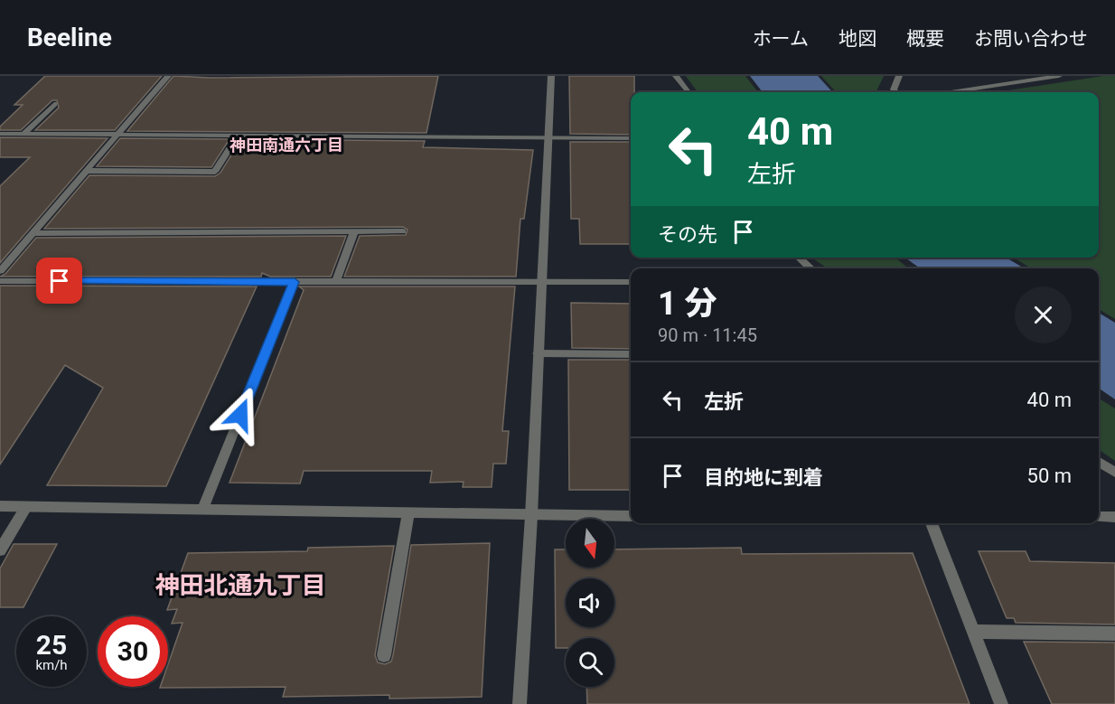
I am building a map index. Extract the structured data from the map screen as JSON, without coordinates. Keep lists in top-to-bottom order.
{
  "districts": ["神田南通六丁目", "神田北通九丁目"],
  "north": "bottom",
  "page": {
    "header": "Beeline",
    "nav": [
      "ホーム",
      "地図",
      "概要",
      "お問い合わせ"
    ],
    "turn": ["40 m", "左折"],
    "then": "その先",
    "heading": ["1 分", "90 m · 11:45"],
    "list": [
      {
        "name": "左折",
        "value": "40 m"
      },
      {
        "name": "目的地に到着",
        "value": "50 m"
      }
    ],
    "speed": "25 km/h",
    "limit": "30"
  }
}
